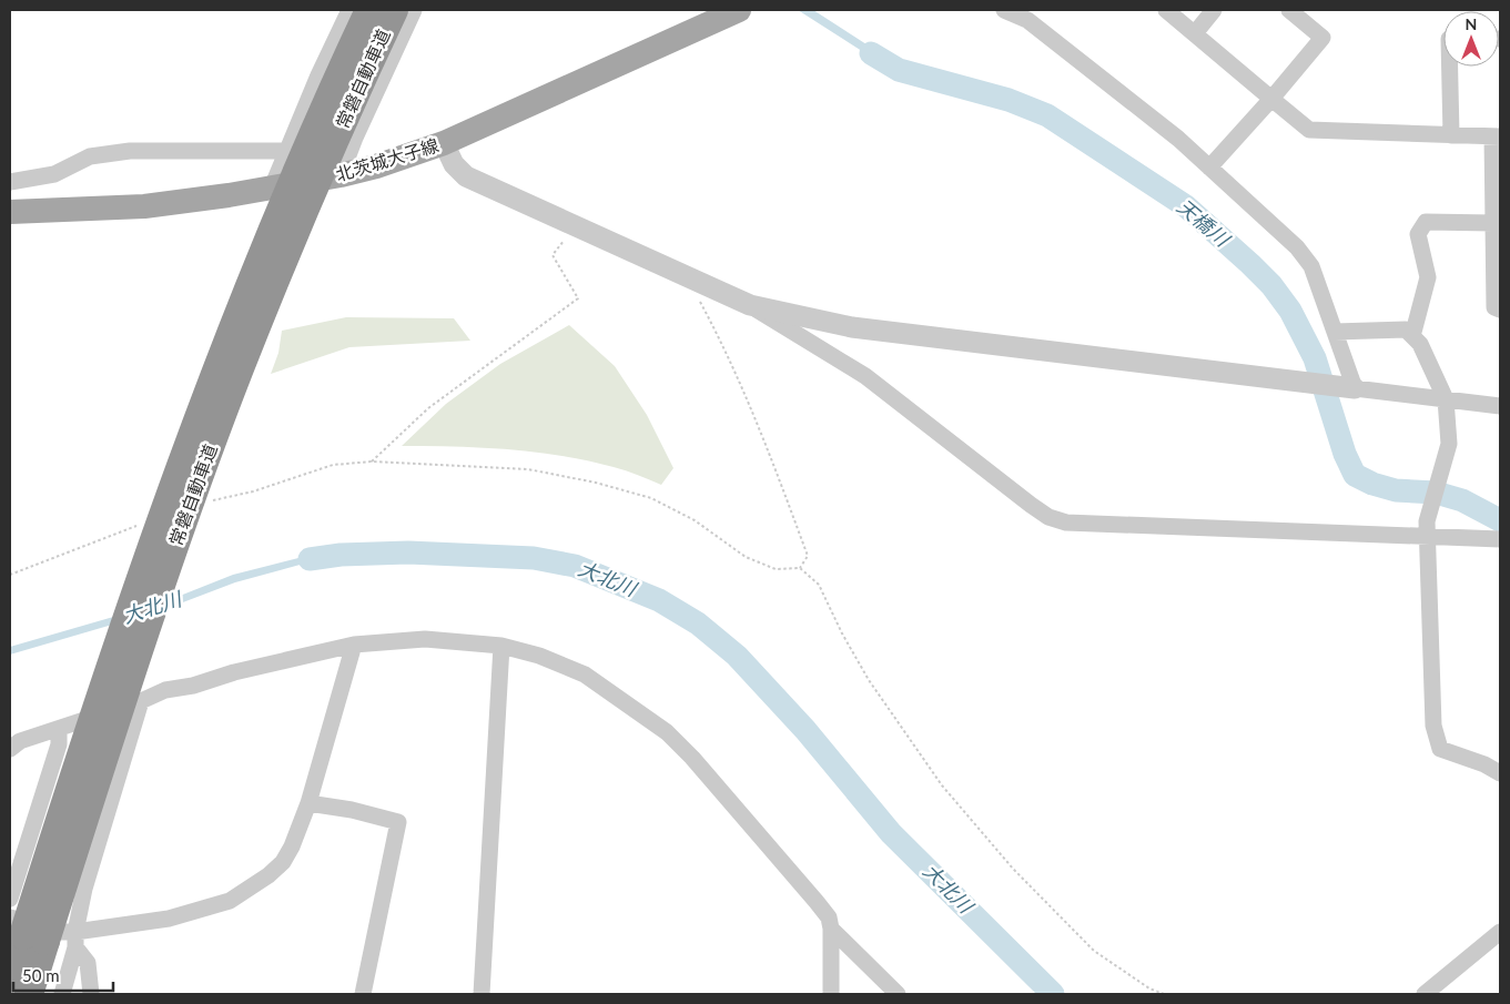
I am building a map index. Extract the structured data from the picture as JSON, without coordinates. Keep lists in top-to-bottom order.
{
  "streets": {
    "highway": ["常磐自動車道"],
    "main road": ["北茨城大子線"]
  },
  "water": ["天橋川", "大北川"],
  "scale_bar": "50 m",
  "north": "top"
}
